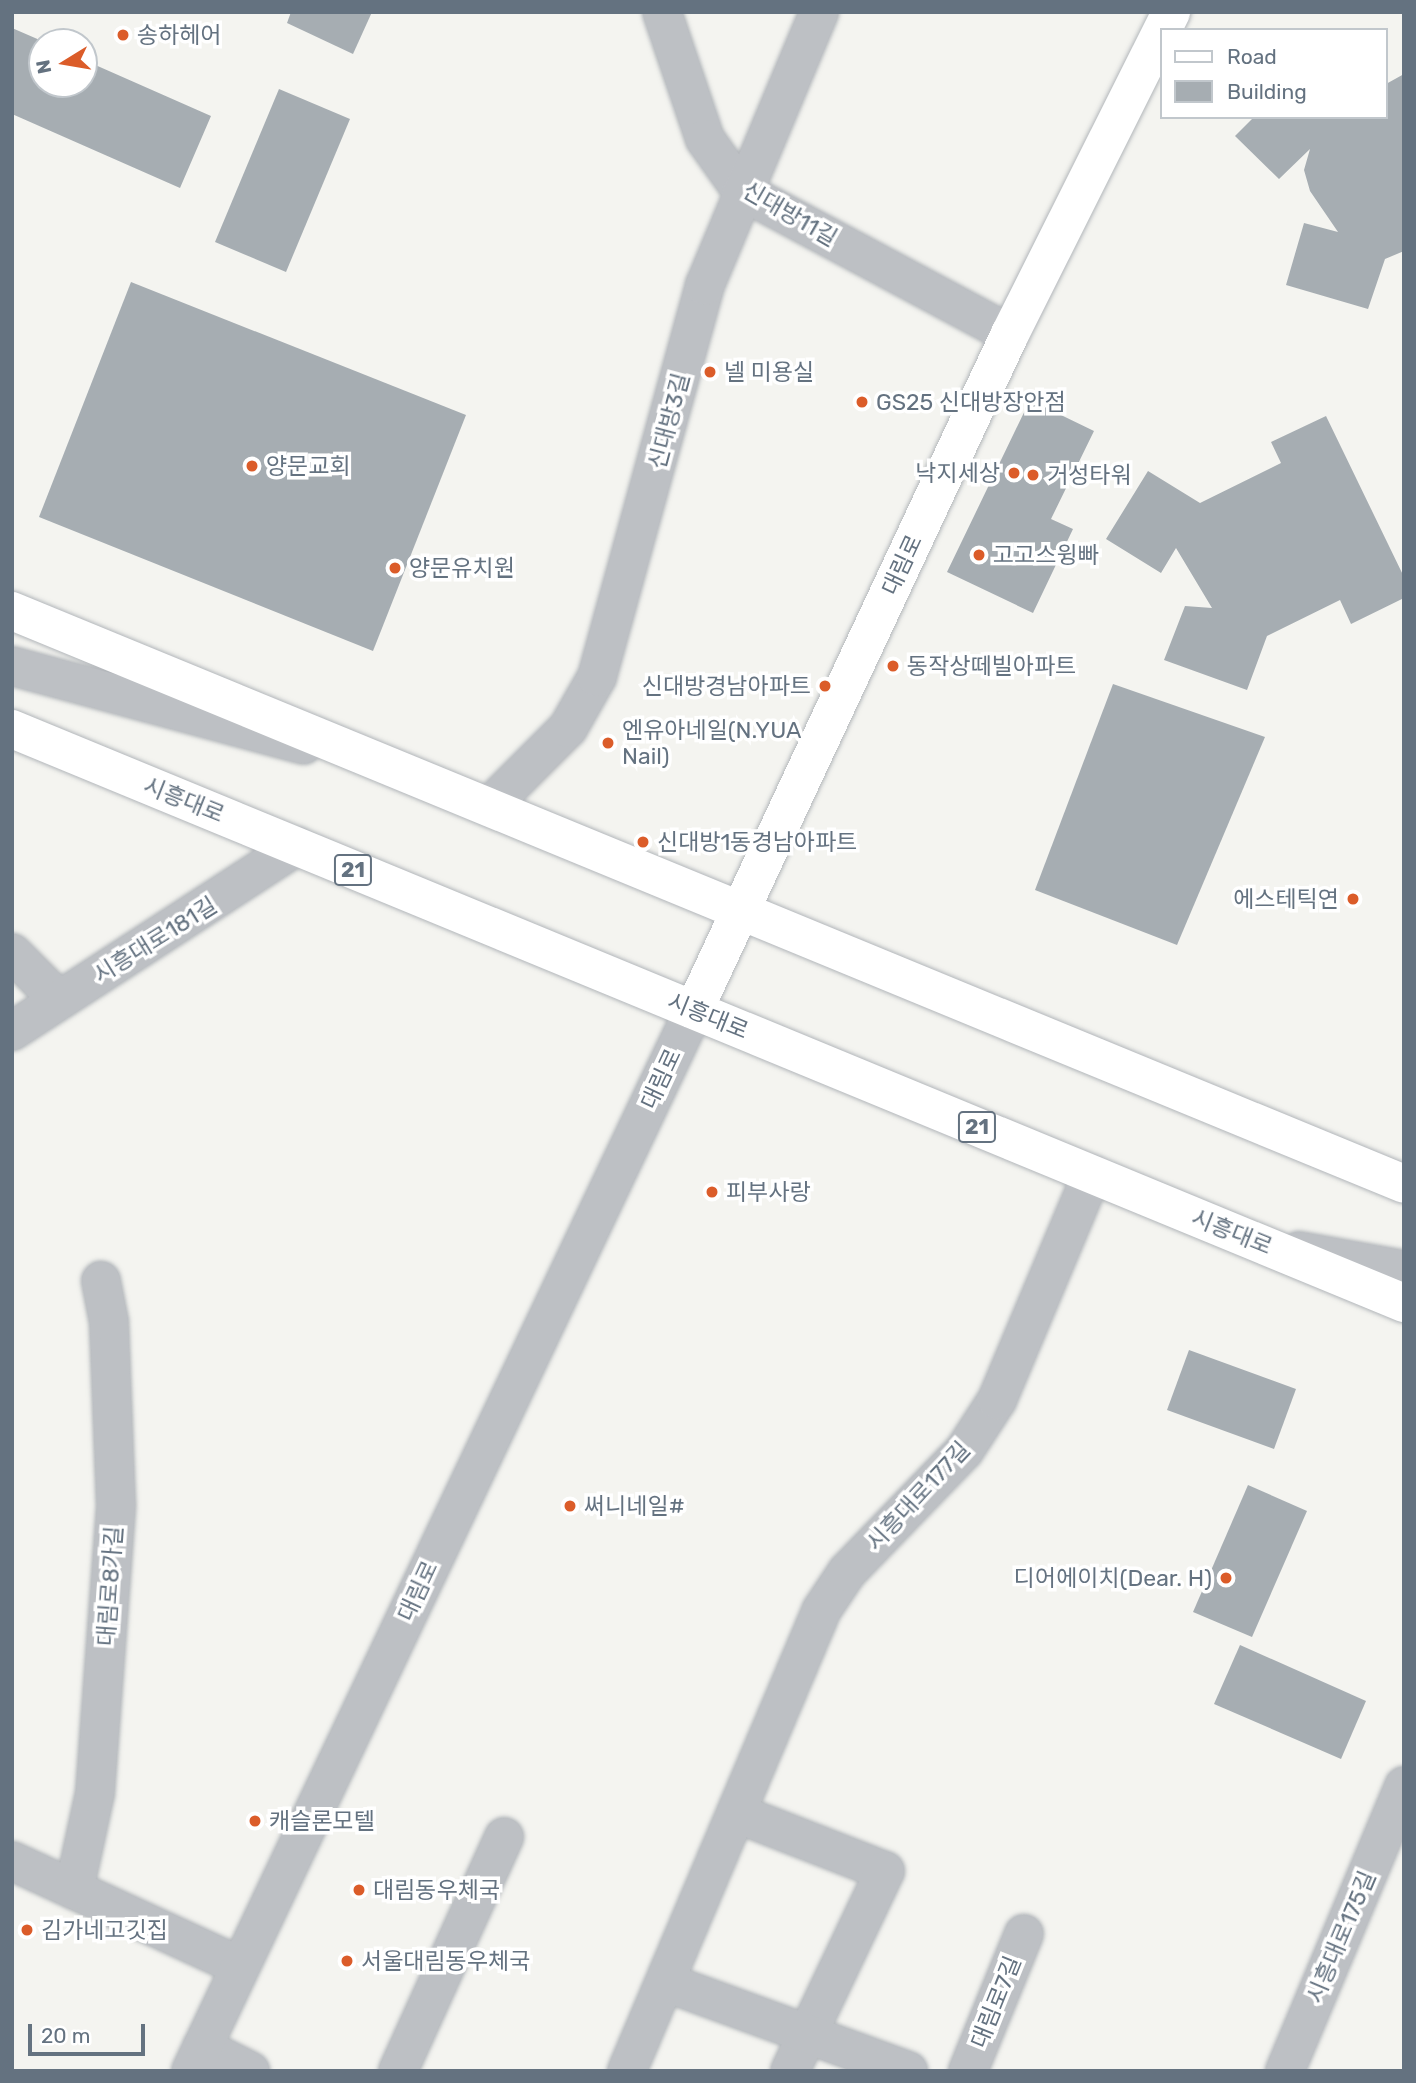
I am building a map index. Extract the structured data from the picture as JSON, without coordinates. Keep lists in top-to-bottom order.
{
  "streets": {
    "main road": ["대림로", "시흥대로", "21"],
    "street": [
      "신대방11길",
      "신대방3길",
      "시흥대로181길",
      "시흥대로177길",
      "대림로8가길",
      "시흥대로175길",
      "대림로7길"
    ]
  },
  "crossings": [
    ["신대방11길", "신대방3길"],
    ["신대방11길", "대림로"],
    ["대림로", "시흥대로"],
    ["시흥대로", "시흥대로181길"],
    ["시흥대로", "시흥대로177길"]
  ],
  "places": [
    "송하헤어",
    "넬 미용실",
    "GS25 신대방장안점",
    "양문교회",
    "낙지세상",
    "거성타워",
    "고고스윙빠",
    "양문유치원",
    "동작상떼빌아파트",
    "신대방경남아파트",
    "엔유아네일(N.YUA Nail)",
    "신대방1동경남아파트",
    "에스테틱연",
    "피부사랑",
    "써니네일#",
    "디어에이치(Dear. H)",
    "캐슬론모텔",
    "대림동우체국",
    "김가네고깃집",
    "서울대림동우체국"
  ],
  "legend": ["Road", "Building"],
  "scale_bar": "20 m",
  "north": "left"
}
